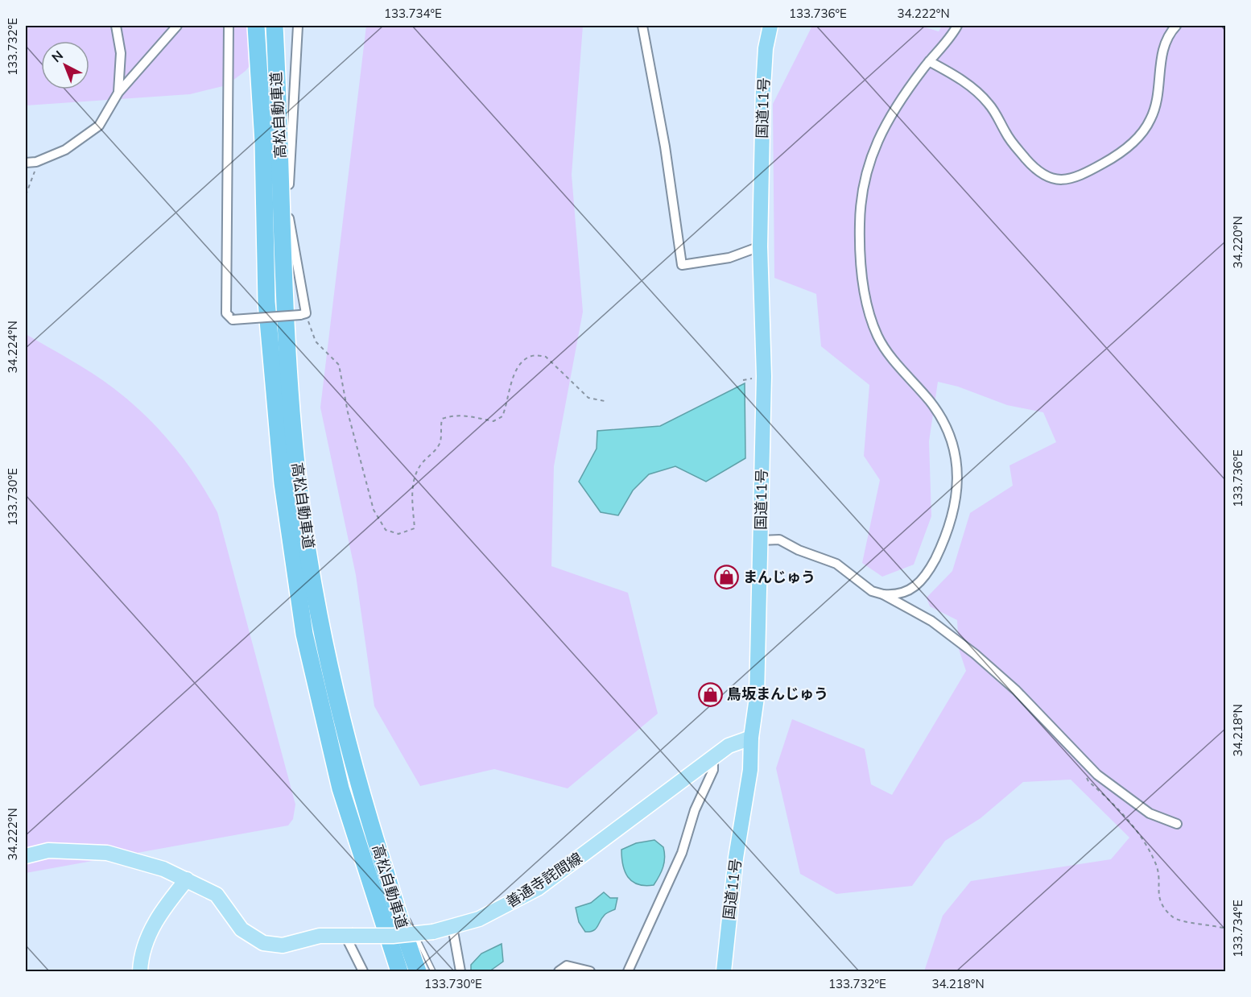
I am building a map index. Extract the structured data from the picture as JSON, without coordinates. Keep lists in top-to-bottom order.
{
  "streets": {
    "highway": ["国道11号", "高松自動車道"],
    "main road": ["善通寺詫間線"]
  },
  "crossings": [
    ["国道11号", "善通寺詫間線"]
  ],
  "places": {
    "shop": ["まんじゅう", "鳥坂まんじゅう"]
  },
  "north": "top left",
  "coordinates": [
    "133.734°E",
    "133.736°E",
    "34.222°N",
    "133.732°E",
    "34.220°N",
    "34.224°N",
    "133.730°E",
    "34.218°N"
  ]
}
